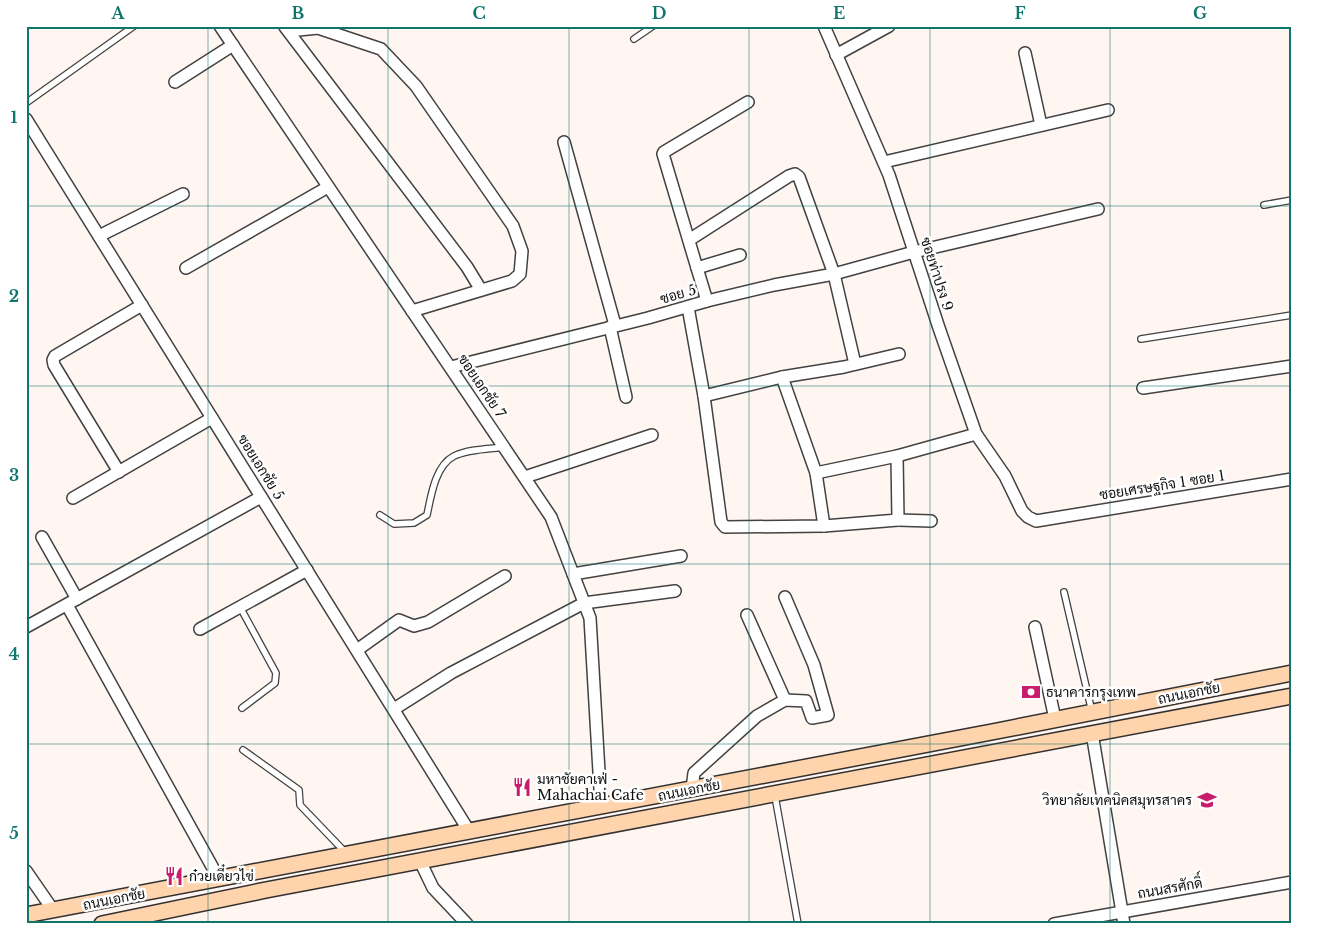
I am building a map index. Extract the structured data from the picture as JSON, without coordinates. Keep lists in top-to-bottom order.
{
  "streets": {
    "main road": ["ถนนเอกชัย"],
    "street": [
      "ซอยท่าปรง 9",
      "ซอย 5",
      "ซอยเอกชัย 7",
      "ซอยเอกชัย 5",
      "ซอยเศรษฐกิจ 1 ซอย 1",
      "ถนนสรศักดิ์"
    ]
  },
  "crossings": [
    ["ซอยท่าปรง 9", "ซอย 5"],
    ["ซอยท่าปรง 9", "ซอยเศรษฐกิจ 1 ซอย 1"],
    ["ซอย 5", "ซอยเอกชัย 7"],
    ["ซอยเอกชัย 7", "ถนนเอกชัย"],
    ["ซอยเอกชัย 5", "ถนนเอกชัย"]
  ],
  "places": {
    "bank": ["ธนาคารกรุงเทพ"],
    "restaurant": ["มหาชัยคาเฟ่ - Mahachai Cafe", "ก๋วยเดี๋ยวไข่"],
    "school or university": ["วิทยาลัยเทคนิคสมุทรสาคร"]
  },
  "grid": {
    "columns": [
      "A",
      "B",
      "C",
      "D",
      "E",
      "F",
      "G"
    ],
    "rows": [
      "1",
      "2",
      "3",
      "4",
      "5"
    ]
  }
}
